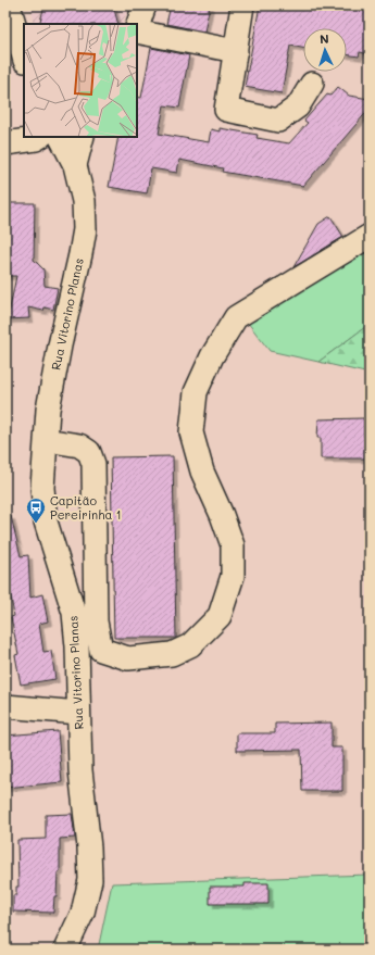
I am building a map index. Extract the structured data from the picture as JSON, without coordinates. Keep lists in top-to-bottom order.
{
  "streets": {
    "street": ["Rua Vitorino Planas"]
  },
  "places": {
    "bus stop": ["Capitão Pereirinha 1"]
  },
  "north": "top"
}
